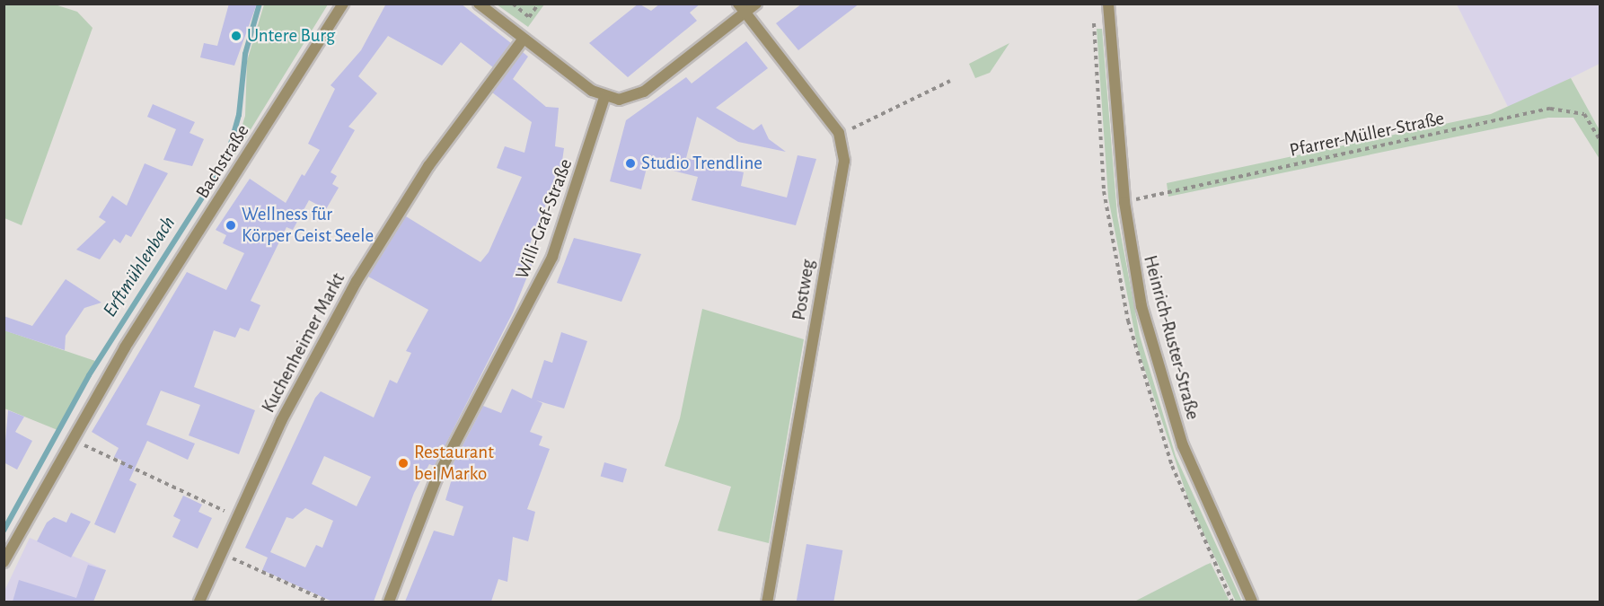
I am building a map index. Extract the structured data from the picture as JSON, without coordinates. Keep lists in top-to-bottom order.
{
  "streets": {
    "street": [
      "Bachstraße",
      "Willi-Graf-Straße",
      "Postweg",
      "Heinrich-Ruster-Straße",
      "Kuchenheimer Markt"
    ],
    "path": ["Pfarrer-Müller-Straße"]
  },
  "crossings": [
    ["Pfarrer-Müller-Straße", "Heinrich-Ruster-Straße"]
  ],
  "water": ["Erftmühlenbach"],
  "places": [
    "Untere Burg",
    "Studio Trendline",
    "Wellness für Körper Geist Seele",
    "Restaurant bei Marko"
  ]
}
